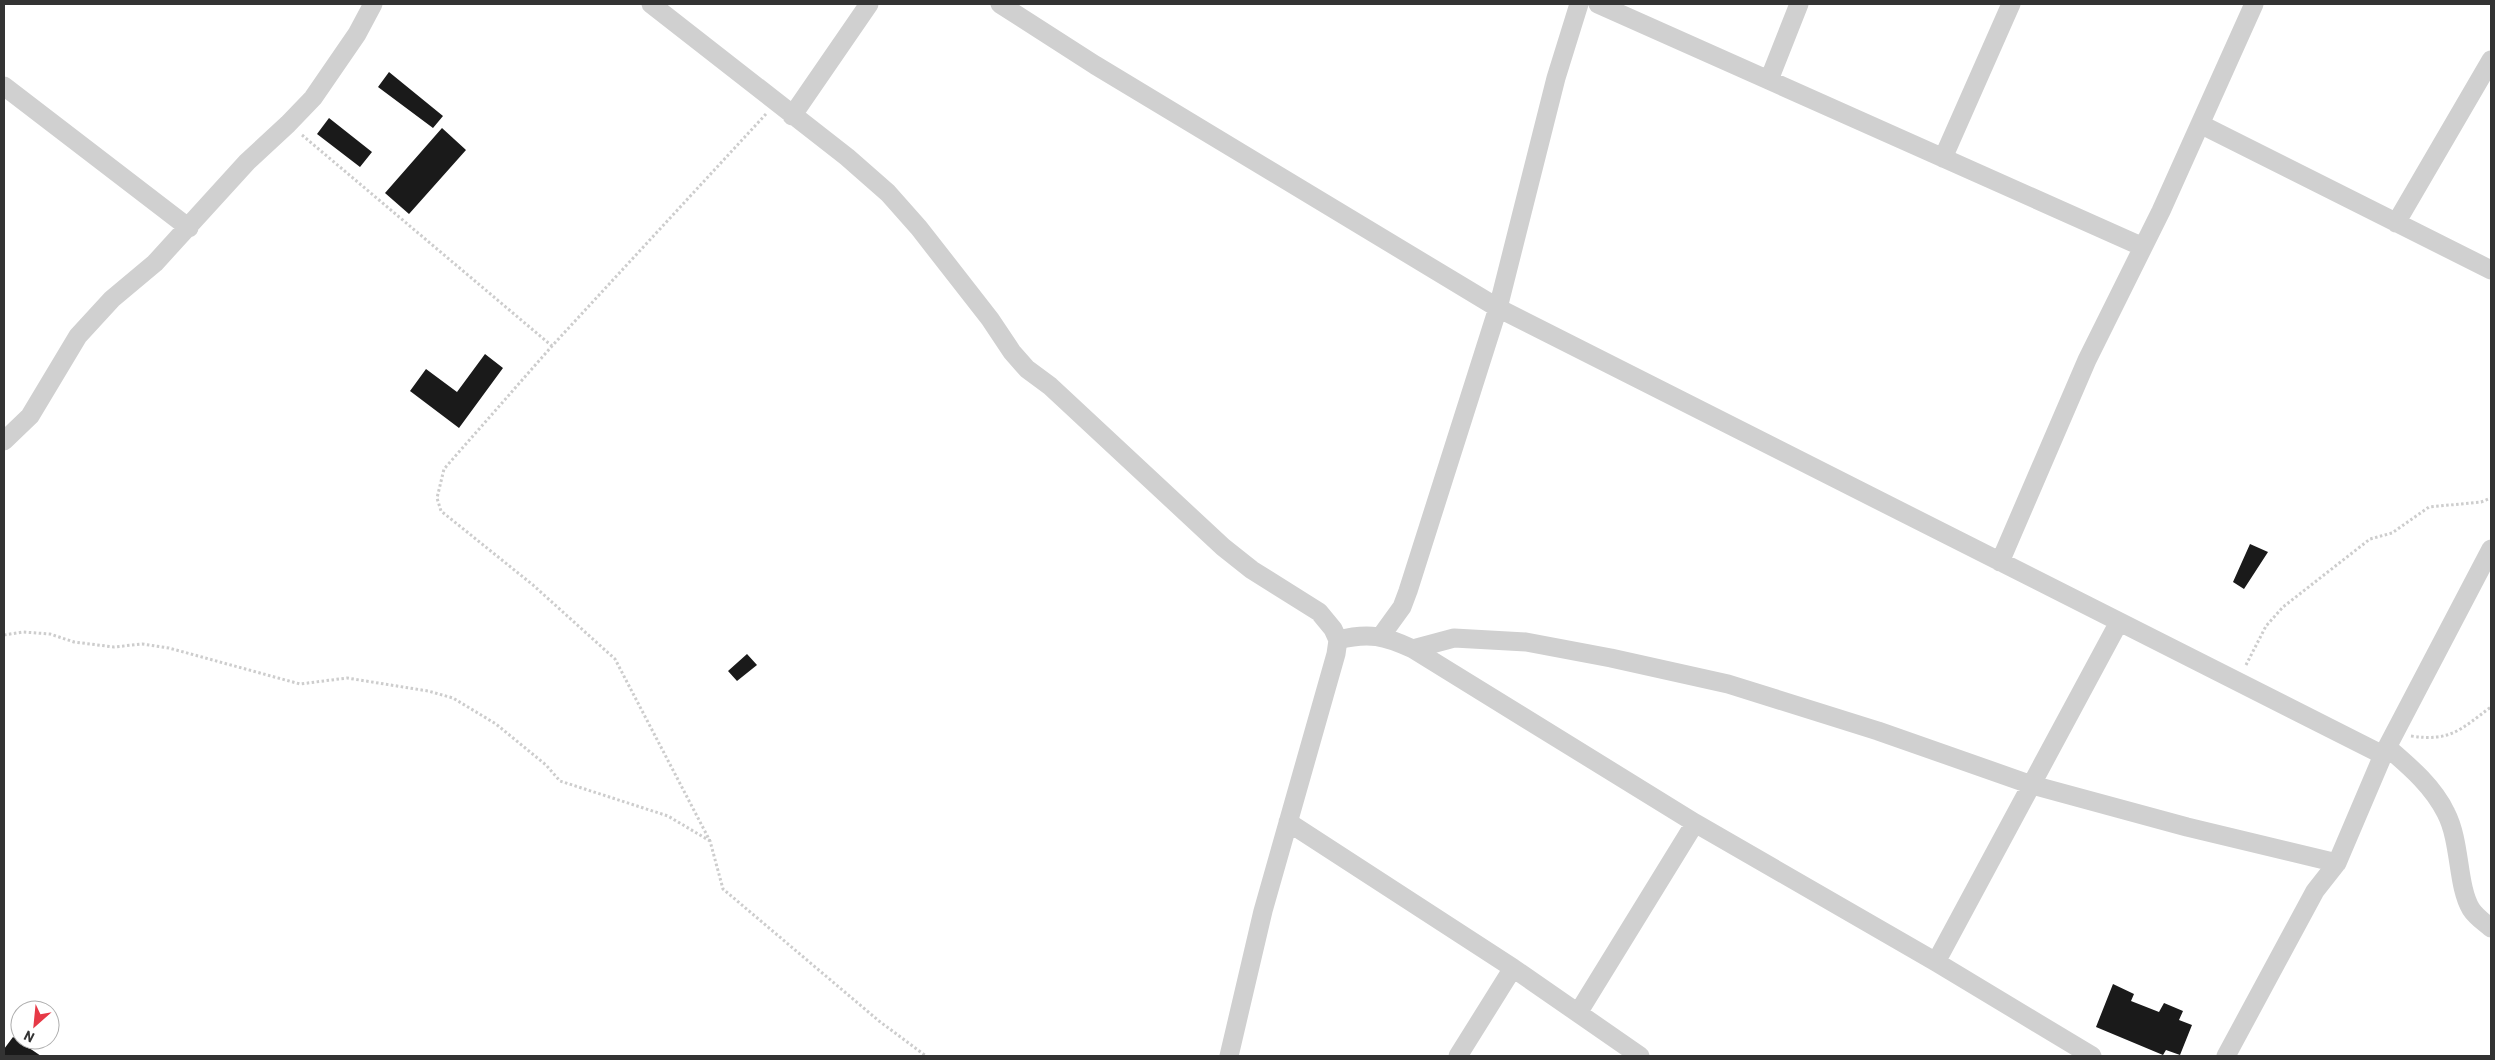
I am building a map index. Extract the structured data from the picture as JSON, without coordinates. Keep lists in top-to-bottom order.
{
  "north": "bottom left"
}
